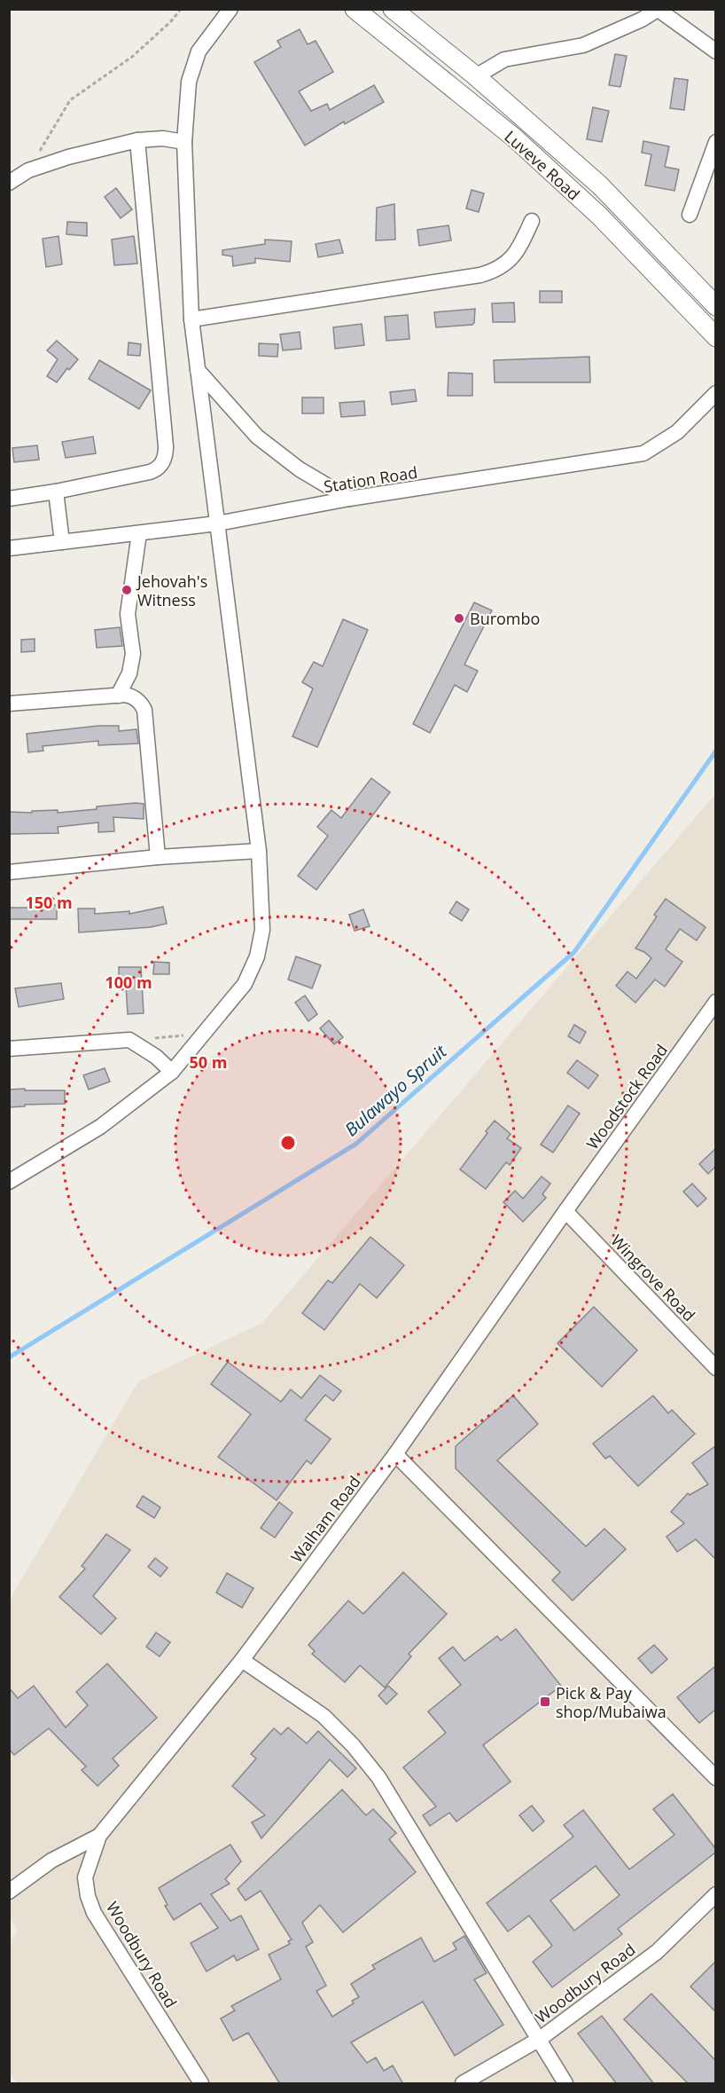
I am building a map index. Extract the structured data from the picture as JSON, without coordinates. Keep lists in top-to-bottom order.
{
  "streets": {
    "street": [
      "Luveve Road",
      "Station Road",
      "Woodstock Road",
      "Wingrove Road",
      "Walham Road",
      "Woodbury Road"
    ]
  },
  "crossings": [
    ["Woodstock Road", "Wingrove Road"],
    ["Woodstock Road", "Walham Road"],
    ["Wingrove Road", "Walham Road"],
    ["Walham Road", "Woodbury Road"]
  ],
  "water": ["Bulawayo Spruit"],
  "places": {
    "other": ["Jehovah's Witness", "Burombo"],
    "transit": ["Pick & Pay shop/Mubaiwa"]
  },
  "rings": ["150 m", "100 m", "50 m"]
}
